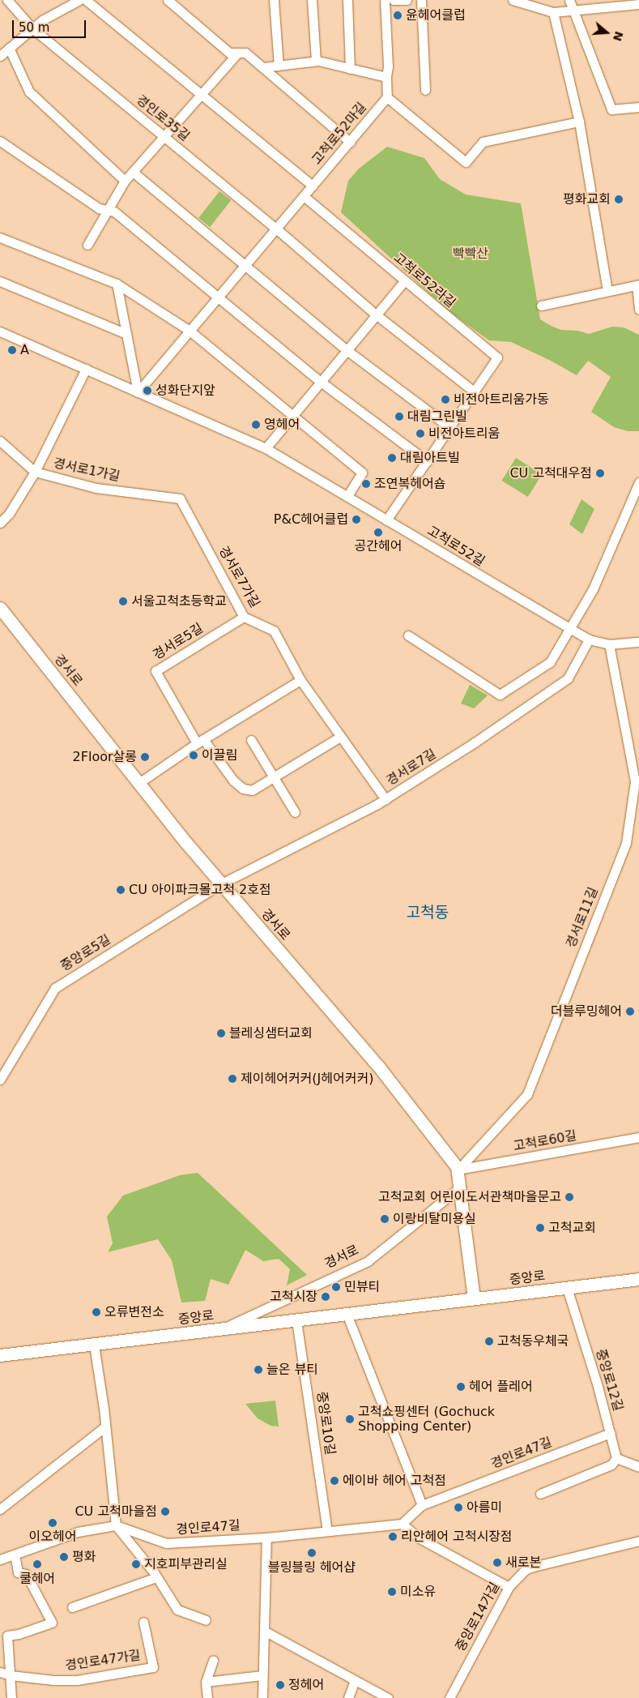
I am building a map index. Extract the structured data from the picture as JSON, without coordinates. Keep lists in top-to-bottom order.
{
  "streets": {
    "main road": ["경서로", "중앙로"],
    "street": [
      "경인로35길",
      "고척로52마길",
      "고척로52라길",
      "경서로1가길",
      "고척로52길",
      "경서로7가길",
      "경서로5길",
      "경서로7길",
      "경서로11길",
      "중앙로5길",
      "고척로60길",
      "중앙로12길",
      "중앙로10길",
      "경인로47길",
      "중앙로14가길",
      "경인로47가길"
    ]
  },
  "crossings": [
    ["경인로35길", "고척로52마길"],
    ["고척로52마길", "고척로52라길"],
    ["고척로52마길", "고척로52길"],
    ["고척로52라길", "고척로52길"],
    ["경서로1가길", "경서로7가길"],
    ["고척로52길", "경서로7길"],
    ["고척로52길", "경서로11길"],
    ["경서로7가길", "경서로5길"],
    ["경서로7가길", "경서로7길"],
    ["경서로", "경서로7길"],
    ["경서로", "경서로11길"],
    ["경서로", "중앙로5길"],
    ["경서로", "고척로60길"],
    ["경서로", "중앙로"],
    ["경서로7길", "중앙로5길"],
    ["경서로11길", "고척로60길"],
    ["중앙로", "중앙로12길"],
    ["중앙로", "중앙로10길"],
    ["중앙로12길", "경인로47길"],
    ["중앙로10길", "경인로47길"]
  ],
  "districts": ["고척동"],
  "parks": ["빡빡산"],
  "places": [
    "윤헤어클럽",
    "평화교회",
    "A",
    "성화단지앞",
    "비전아트리움가동",
    "대림그린빌",
    "영헤어",
    "비전아트리움",
    "대림아트빌",
    "CU 고척대우점",
    "조연복헤어숍",
    "P&C헤어클럽",
    "공간헤어",
    "서울고척초등학교",
    "이끌림",
    "2Floor살롱",
    "CU 아이파크몰고척 2호점",
    "더블루밍헤어",
    "블레싱샘터교회",
    "제이헤어커커(J헤어커커)",
    "고척교회 어린이도서관책마을문고",
    "이랑비탈미용실",
    "고척교회",
    "민뷰티",
    "고척시장",
    "오류변전소",
    "고척동우체국",
    "늘온 뷰티",
    "헤어 플레어",
    "고척쇼핑센터 (Gochuck Shopping Center)",
    "에이바 헤어 고척점",
    "아름미",
    "CU 고척마을점",
    "이오헤어",
    "리안헤어 고척시장점",
    "블링블링 헤어샵",
    "평화",
    "새로본",
    "쿨헤어",
    "지호피부관리실",
    "미소유",
    "정헤어"
  ],
  "scale_bar": "50 m",
  "north": "right"
}
